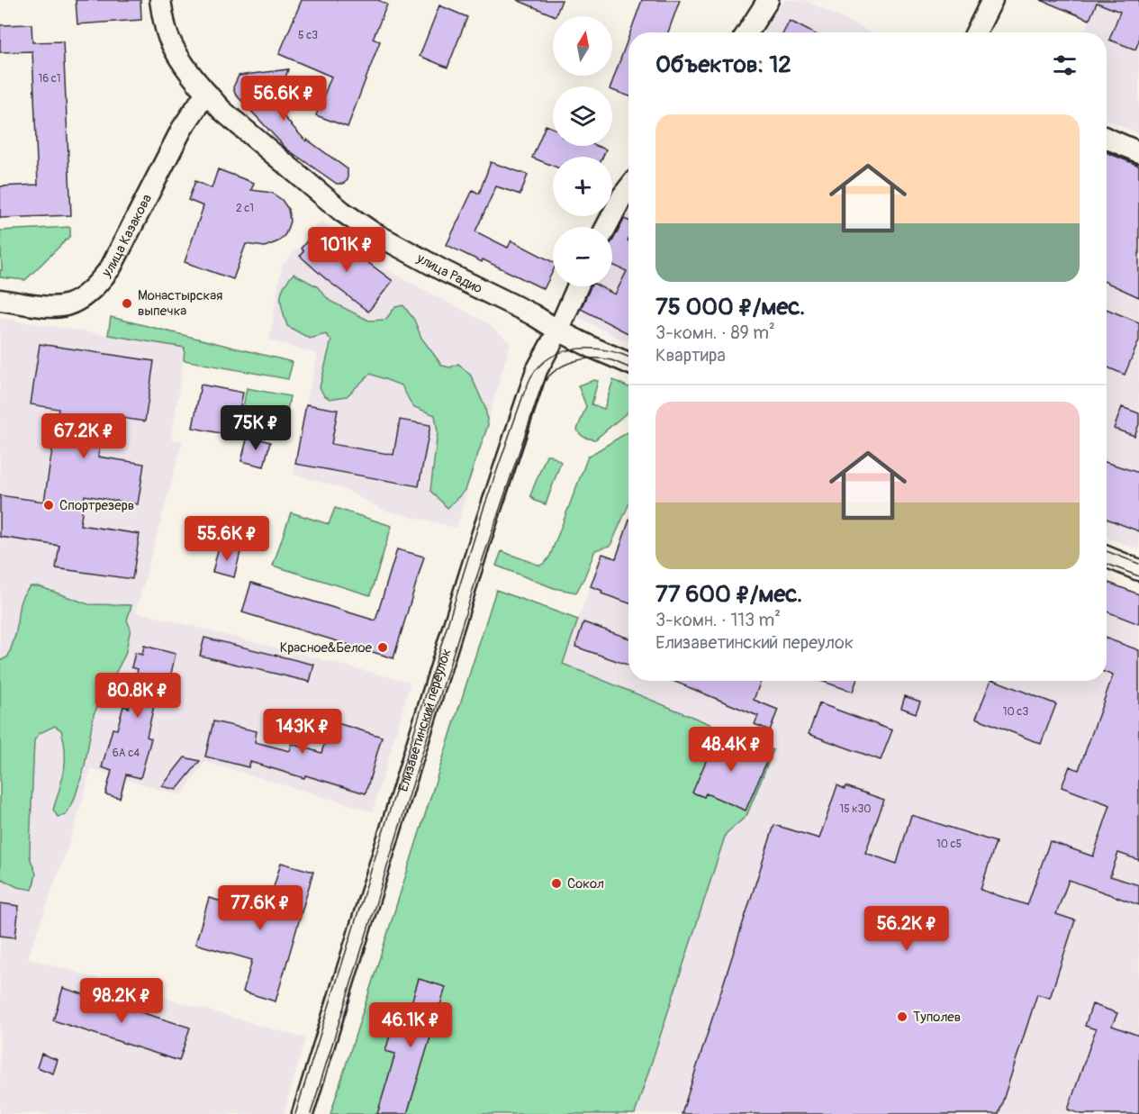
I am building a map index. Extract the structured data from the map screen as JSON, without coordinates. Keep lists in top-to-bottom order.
{
  "streets": {
    "street": ["улица Казакова", "улица Радио", "Елизаветинский переулок"]
  },
  "crossings": [
    ["улица Казакова", "улица Радио"],
    ["улица Радио", "Елизаветинский переулок"]
  ],
  "places": [
    "Монастырская выпечка",
    "Спортрезерв",
    "Красное&Белое",
    "Сокол",
    "Туполев"
  ],
  "house_numbers": [
    "5 с3",
    "16 с1",
    "2 с1",
    "10 с3",
    "6А с4",
    "15 к30",
    "10 с5"
  ],
  "north": "top",
  "page": {
    "map_buttons": ["+", "−"],
    "heading": "Объектов: 12",
    "price": [
      "56.6K ₽",
      "101K ₽",
      "75K ₽",
      "67.2K ₽",
      "55.6K ₽",
      "80.8K ₽",
      "143K ₽",
      "48.4K ₽",
      "77.6K ₽",
      "56.2K ₽",
      "98.2K ₽",
      "46.1K ₽"
    ],
    "list": [
      {
        "name": "75 000 ₽/мес.",
        "note": "3-комн. · 89 m² · Квартира"
      },
      {
        "name": "77 600 ₽/мес.",
        "note": "3-комн. · 113 m² · Елизаветинский переулок"
      }
    ]
  }
}
